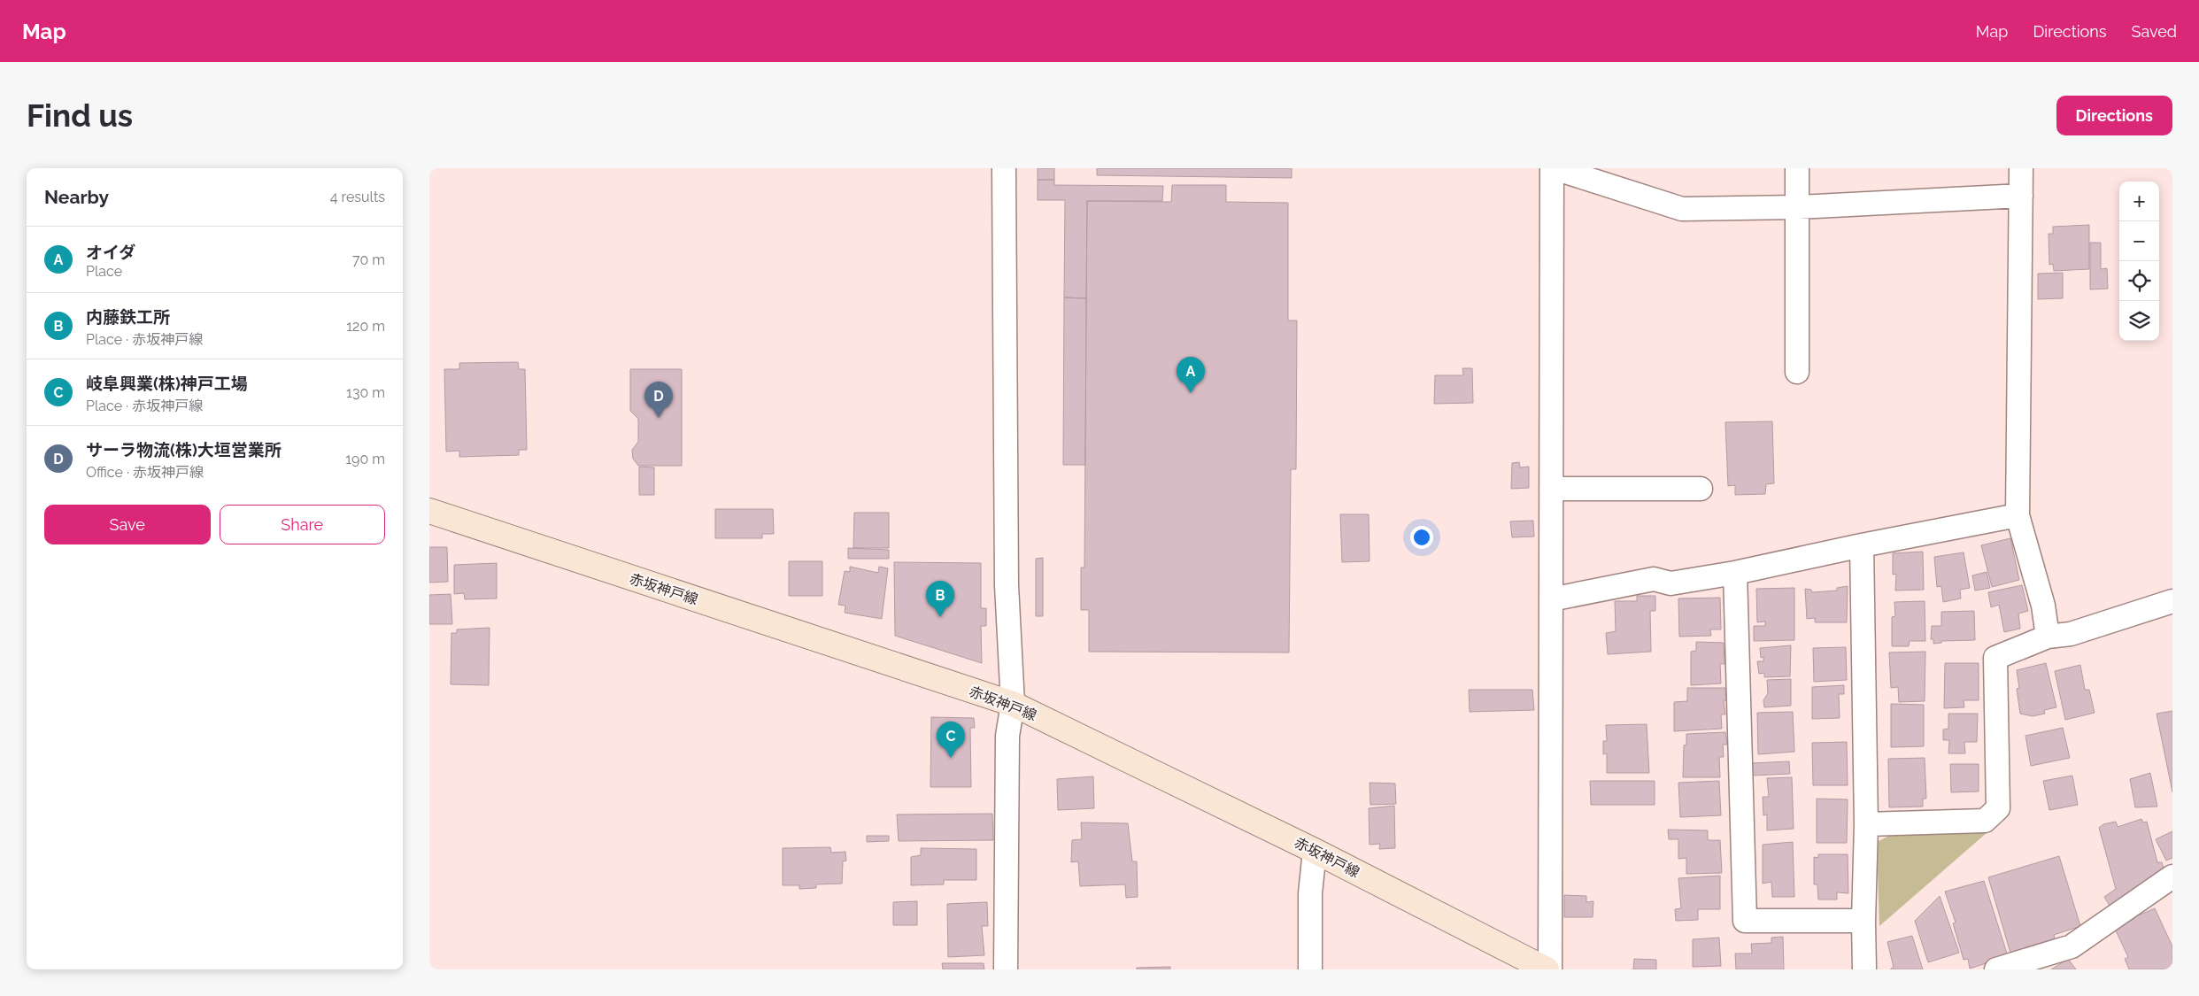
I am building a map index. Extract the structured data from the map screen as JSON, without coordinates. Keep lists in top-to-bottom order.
{
  "streets": {
    "main road": ["赤坂神戸線"]
  },
  "page": {
    "header": "Map",
    "nav": ["Map", "Directions", "Saved"],
    "buttons": [
      "Directions",
      ["Save", "Share"]
    ],
    "title": "Find us",
    "heading": ["Nearby", "4 results"],
    "map_buttons": ["+", "−"],
    "list": [
      {
        "mark": "A",
        "name": "オイダ",
        "note": "Place",
        "value": "70 m"
      },
      {
        "mark": "B",
        "name": "内藤鉄工所",
        "note": "Place · 赤坂神戸線",
        "value": "120 m"
      },
      {
        "mark": "C",
        "name": "岐阜興業(株)神戸工場",
        "note": "Place · 赤坂神戸線",
        "value": "130 m"
      },
      {
        "mark": "D",
        "name": "サーラ物流(株)大垣営業所",
        "note": "Office · 赤坂神戸線",
        "value": "190 m"
      }
    ],
    "pins": [
      "A",
      "D",
      "B",
      "C"
    ]
  }
}
